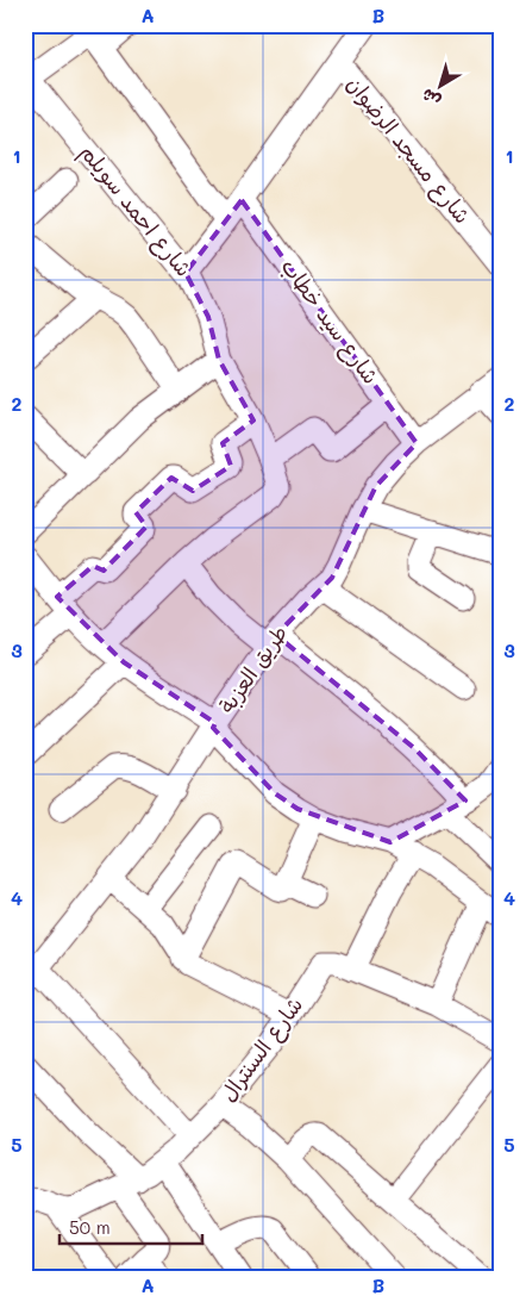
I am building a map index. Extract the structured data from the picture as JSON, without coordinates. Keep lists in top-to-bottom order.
{
  "streets": {
    "street": [
      "شارع مسجد الرضوان",
      "شارع احمد سويلم",
      "شارع سيد خطاب",
      "طريق العزبة",
      "شارع السنترال"
    ]
  },
  "crossings": [
    ["شارع سيد خطاب", "طريق العزبة"]
  ],
  "scale_bar": "50 m",
  "north": "bottom left",
  "grid": {
    "columns": ["A", "B"],
    "rows": [
      "1",
      "2",
      "3",
      "4",
      "5"
    ]
  }
}
